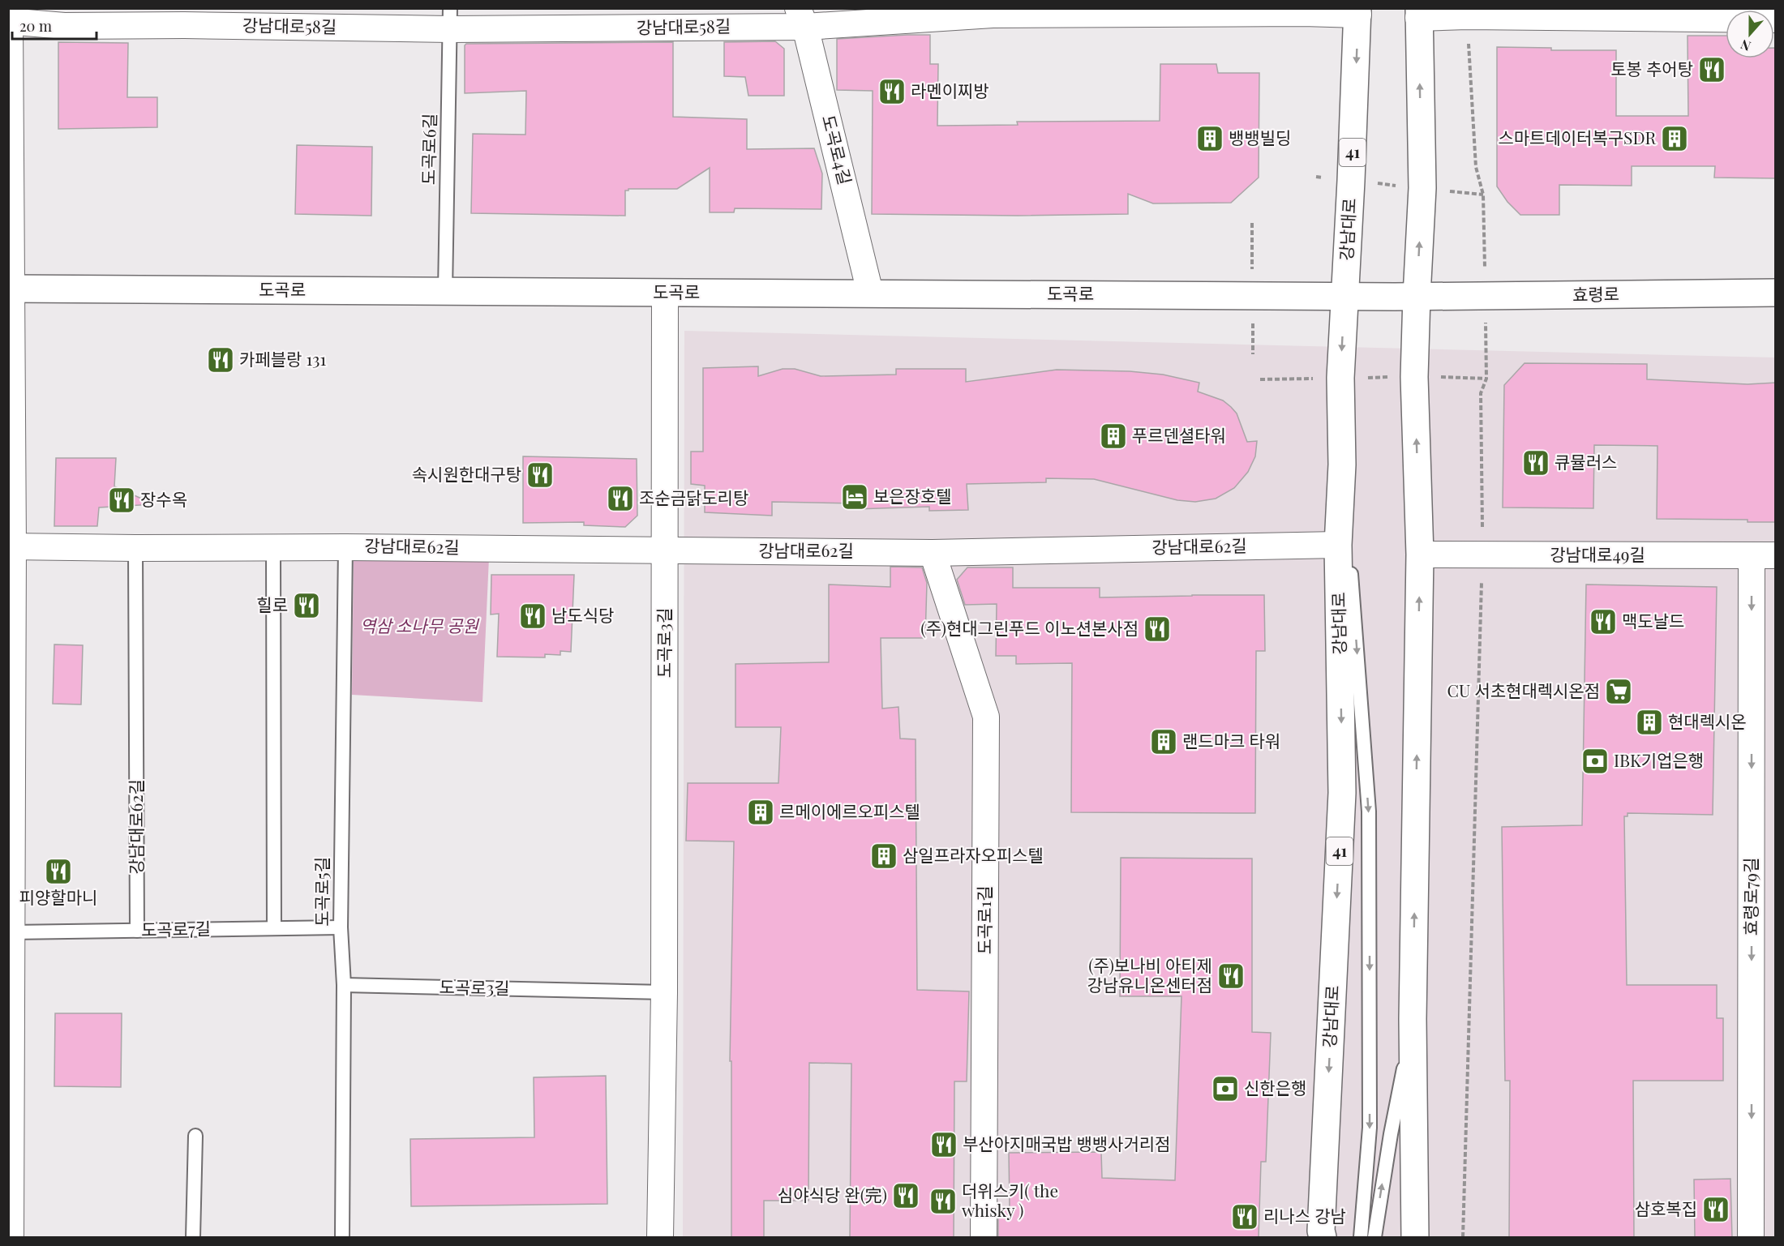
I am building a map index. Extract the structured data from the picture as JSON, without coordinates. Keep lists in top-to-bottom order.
{
  "streets": {
    "main road": [
      "41",
      "강남대로",
      "도곡로",
      "효령로"
    ],
    "street": [
      "강남대로58길",
      "도곡로4길",
      "강남대로62길",
      "강남대로49길",
      "도곡로3길",
      "효령로79길",
      "도곡로1길"
    ],
    "lane": ["도곡로6길", "도곡로5길", "도곡로7길"]
  },
  "crossings": [
    ["강남대로58길", "도곡로6길"],
    ["강남대로58길", "도곡로4길"],
    ["강남대로58길", "강남대로"],
    ["도곡로6길", "도곡로"],
    ["도곡로4길", "도곡로"],
    ["강남대로", "도곡로"],
    ["강남대로", "효령로"],
    ["강남대로", "강남대로62길"],
    ["도곡로", "효령로"],
    ["도곡로", "도곡로3길"],
    ["강남대로62길", "도곡로3길"],
    ["강남대로62길", "도곡로5길"],
    ["강남대로62길", "도곡로1길"],
    ["강남대로62길", "도곡로7길"],
    ["강남대로49길", "효령로79길"],
    ["도곡로3길", "도곡로5길"],
    ["도곡로5길", "도곡로7길"]
  ],
  "one_way": ["효령로79길"],
  "parks": ["역삼 소나무 공원"],
  "places": {
    "restaurant": [
      "토봉 추어탕",
      "라멘이찌방",
      "카페블랑 131",
      "큐뮬러스",
      "속시원한대구탕",
      "조순금닭도리탕",
      "장수옥",
      "힐로",
      "남도식당",
      "맥도날드",
      "(주)현대그린푸드 이노션본사점",
      "피양할마니",
      "(주)보나비 아티제 강남유니온센터점",
      "부산아지매국밥 뱅뱅사거리점",
      "심야식당 완(完)",
      "더위스키( the whisky )",
      "삼호복집",
      "리나스 강남"
    ],
    "building": [
      "뱅뱅빌딩",
      "스마트데이터복구SDR",
      "푸르덴셜타워",
      "현대렉시온",
      "랜드마크 타워",
      "르메이에르오피스텔",
      "삼일프라자오피스텔"
    ],
    "hotel": ["보은장호텔"],
    "supermarket": ["CU 서초현대렉시온점"],
    "bank": ["IBK기업은행", "신한은행"]
  },
  "scale_bar": "20 m",
  "north": "bottom"
}
